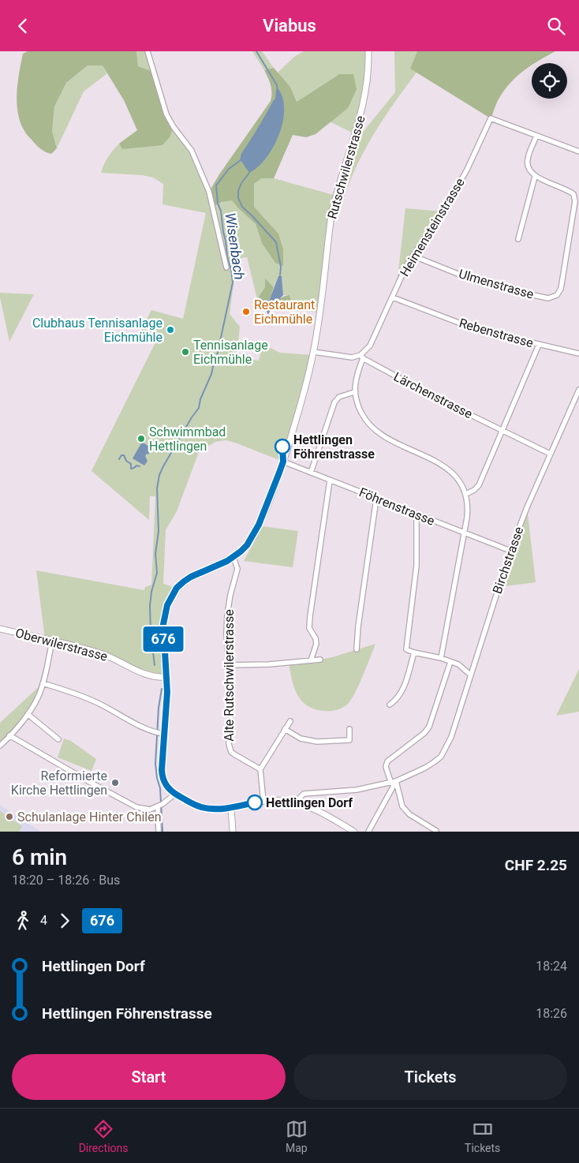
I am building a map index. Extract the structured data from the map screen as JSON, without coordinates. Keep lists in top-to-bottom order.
{
  "streets": {
    "street": [
      "Rutschwilerstrasse",
      "Heimensteinstrasse",
      "Ulmenstrasse",
      "Rebenstrasse",
      "Lärchenstrasse",
      "Föhrenstrasse",
      "Birchstrasse",
      "Oberwilerstrasse",
      "Alte Rutschwilerstrasse"
    ]
  },
  "crossings": [
    ["Rutschwilerstrasse", "Föhrenstrasse"],
    ["Rutschwilerstrasse", "Oberwilerstrasse"],
    ["Rutschwilerstrasse", "Alte Rutschwilerstrasse"],
    ["Heimensteinstrasse", "Ulmenstrasse"],
    ["Heimensteinstrasse", "Rebenstrasse"],
    ["Heimensteinstrasse", "Lärchenstrasse"],
    ["Lärchenstrasse", "Birchstrasse"],
    ["Föhrenstrasse", "Birchstrasse"]
  ],
  "water": ["Wisenbach"],
  "places": [
    "Restaurant Eichmühle",
    "Clubhaus Tennisanlage Eichmühle",
    "Tennisanlage Eichmühle",
    "Schwimmbad Hettlingen",
    "Hettlingen Föhrenstrasse",
    "Reformierte Kirche Hettlingen",
    "Hettlingen Dorf",
    "Schulanlage Hinter Chilen"
  ],
  "lines": ["bus line 676"],
  "page": {
    "header": "Viabus",
    "on_map": "676",
    "heading": ["6 min", "18:20 – 18:26 · Bus", "CHF 2.25"],
    "legs": ["4", "676"],
    "list": [
      {
        "name": "Hettlingen Dorf",
        "value": "18:24"
      },
      {
        "name": "Hettlingen Föhrenstrasse",
        "value": "18:26"
      }
    ],
    "buttons": ["Start", "Tickets"],
    "tabs": ["Directions", "Map", "Tickets"]
  }
}
